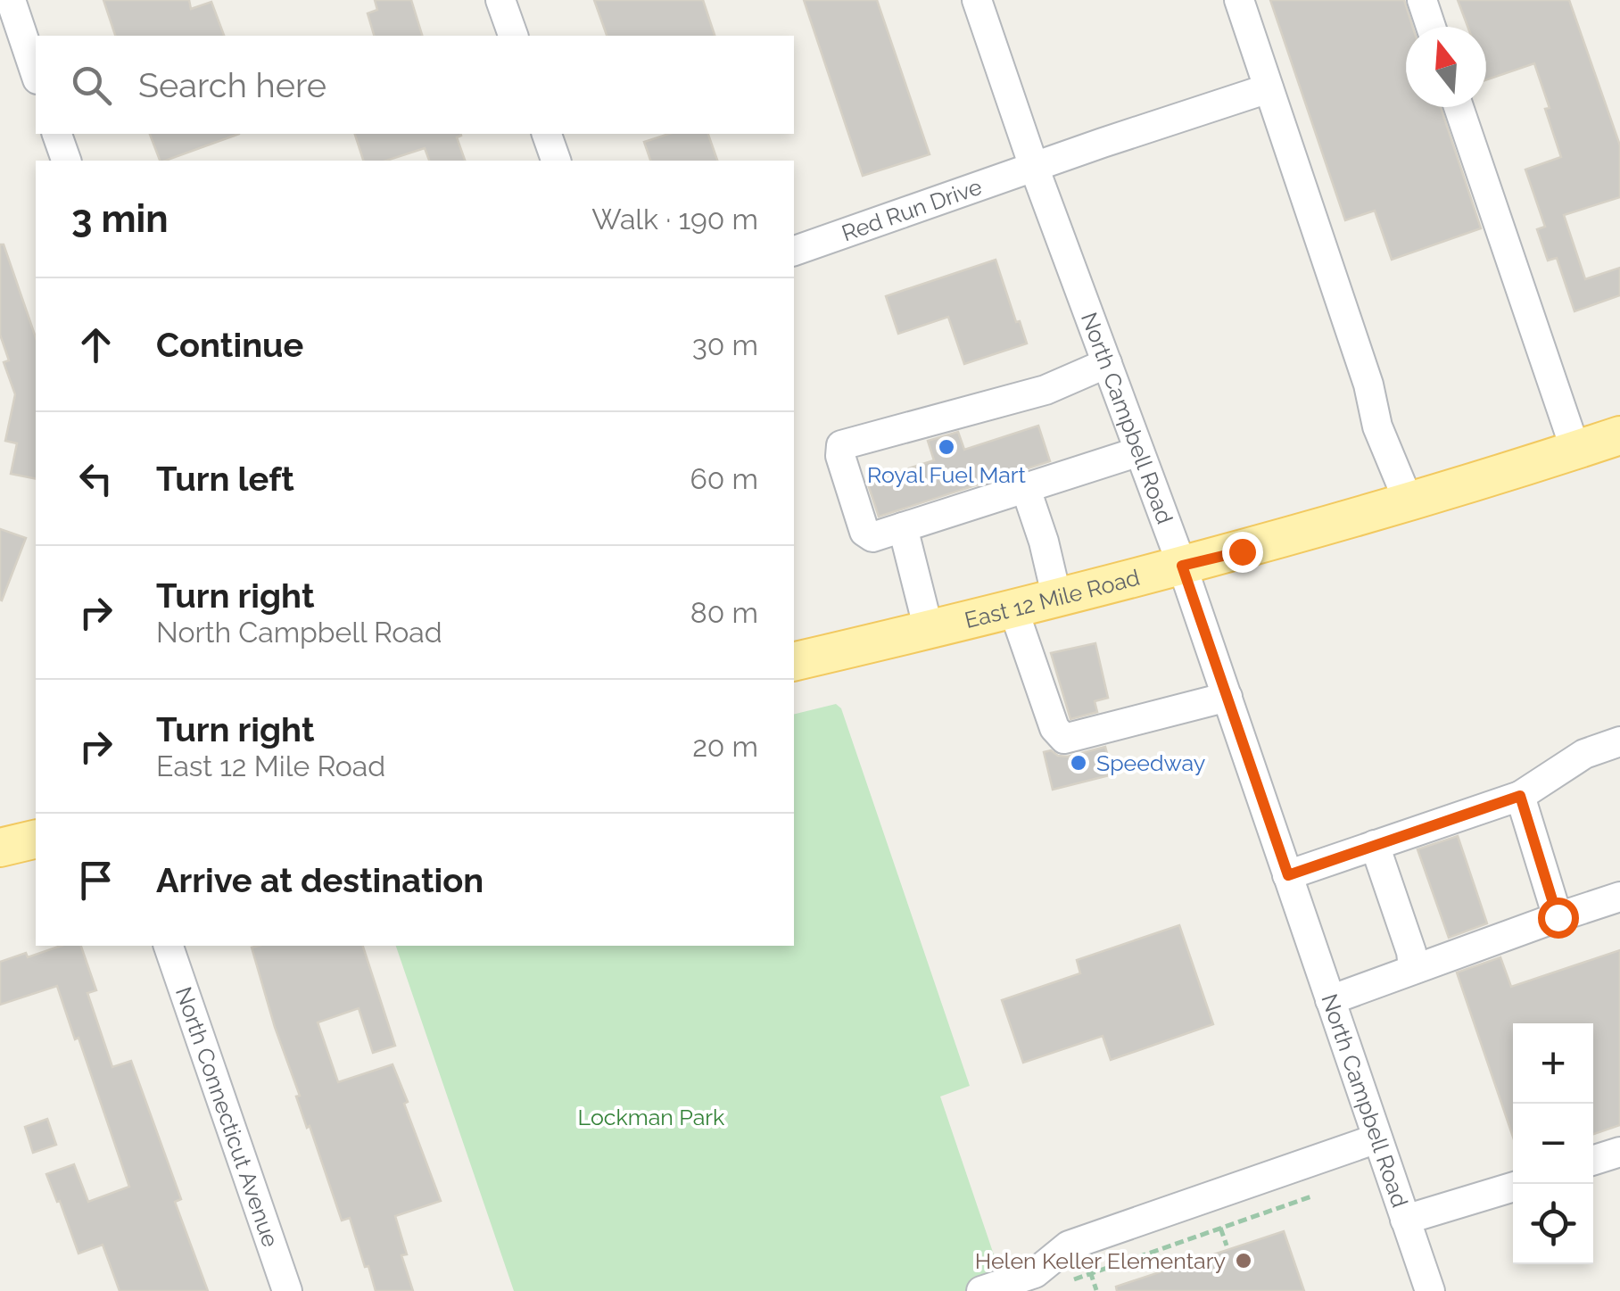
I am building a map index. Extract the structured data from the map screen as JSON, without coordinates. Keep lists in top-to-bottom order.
{
  "streets": {
    "main road": ["East 12 Mile Road"],
    "street": ["Red Run Drive", "North Campbell Road", "North Connecticut Avenue"]
  },
  "crossings": [
    ["Red Run Drive", "North Campbell Road"],
    ["North Campbell Road", "East 12 Mile Road"]
  ],
  "parks": ["Lockman Park"],
  "places": ["Royal Fuel Mart", "Speedway", "Helen Keller Elementary"],
  "north": "top",
  "page": {
    "search": "Search here",
    "heading": ["3 min", "Walk · 190 m"],
    "list": [
      ["Continue", "30 m"],
      ["Turn left", "60 m"],
      ["Turn right", "North Campbell Road", "80 m"],
      ["Turn right", "East 12 Mile Road", "20 m"],
      "Arrive at destination"
    ],
    "map_buttons": ["+", "−"]
  }
}
